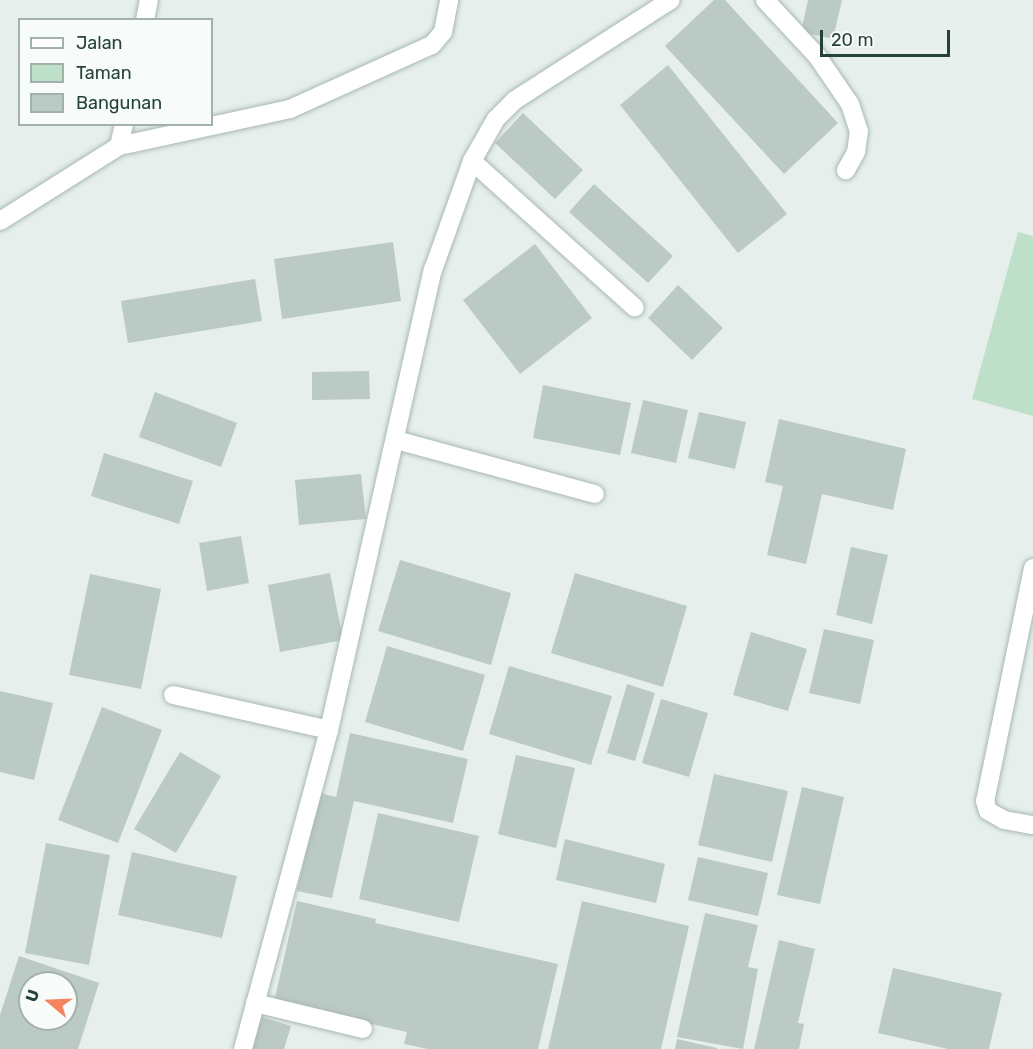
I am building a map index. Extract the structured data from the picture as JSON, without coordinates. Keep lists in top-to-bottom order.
{
  "legend": ["Jalan", "Taman", "Bangunan"],
  "scale_bar": "20 m",
  "north": "left"
}
